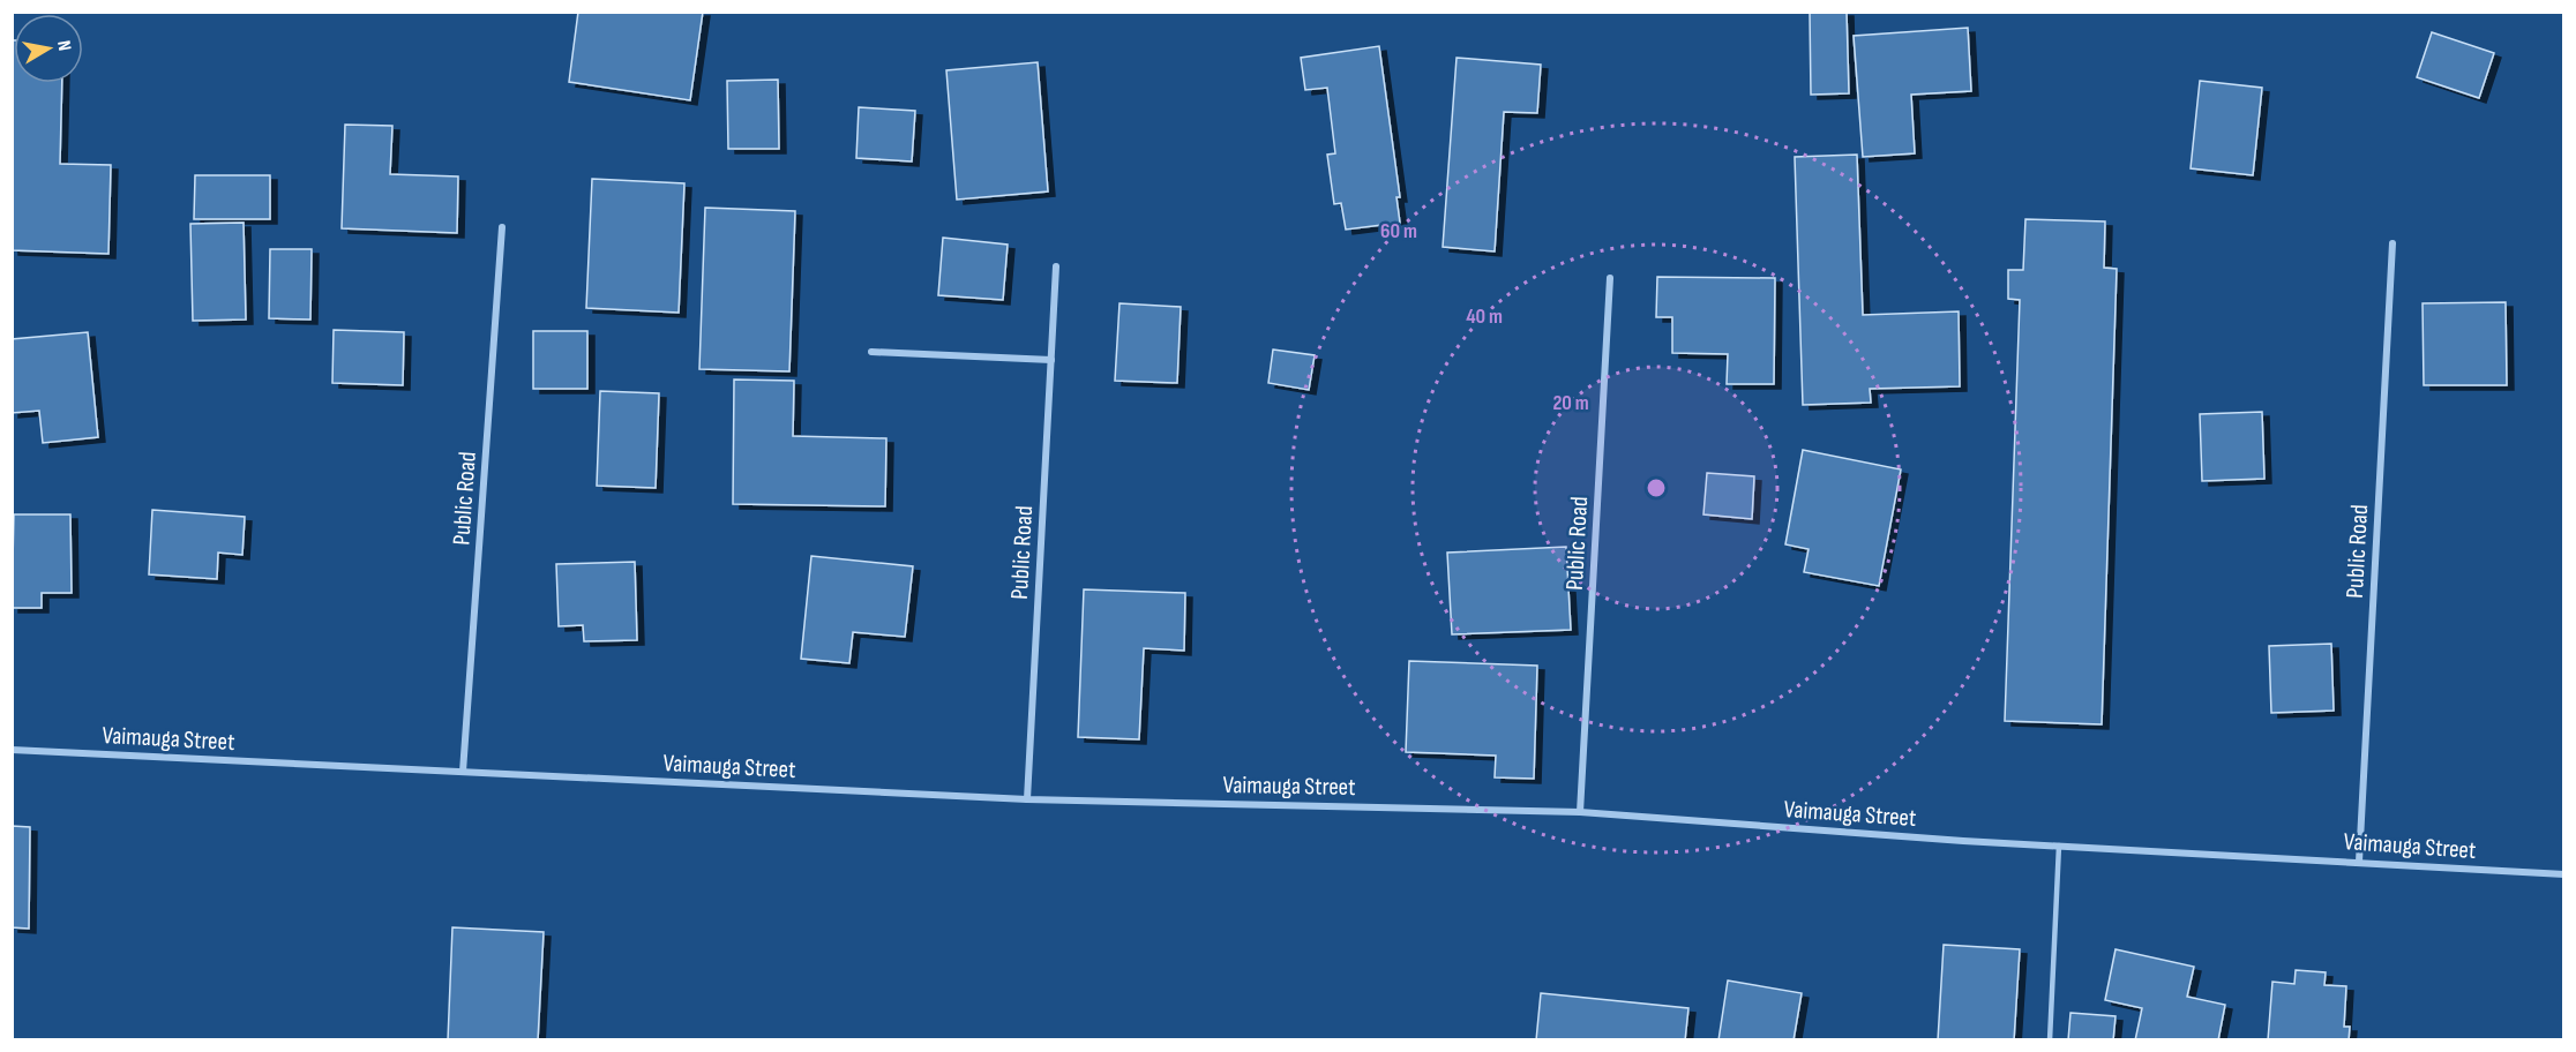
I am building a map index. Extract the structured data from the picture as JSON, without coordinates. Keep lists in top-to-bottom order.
{
  "streets": {
    "street": ["Public Road", "Vaimauga Street"]
  },
  "crossings": [
    ["Public Road", "Vaimauga Street"]
  ],
  "north": "right",
  "rings": ["60 m", "40 m", "20 m"]
}
